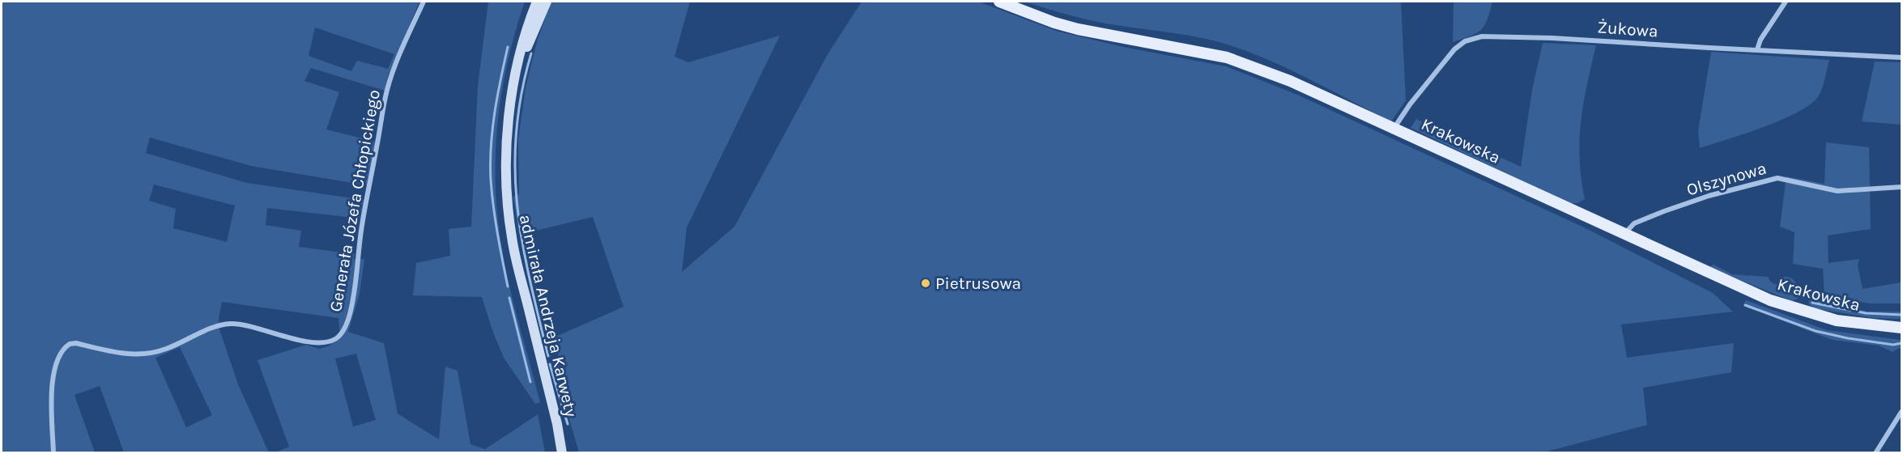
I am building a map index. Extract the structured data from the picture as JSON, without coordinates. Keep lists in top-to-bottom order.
{
  "streets": {
    "main road": ["Krakowska", "admirała Andrzeja Karwety"],
    "street": ["Żukowa", "Olszynowa", "Generała Józefa Chłopickiego"]
  },
  "crossings": [
    ["Żukowa", "Krakowska"],
    ["Krakowska", "Olszynowa"]
  ],
  "places": ["Pietrusowa"]
}
